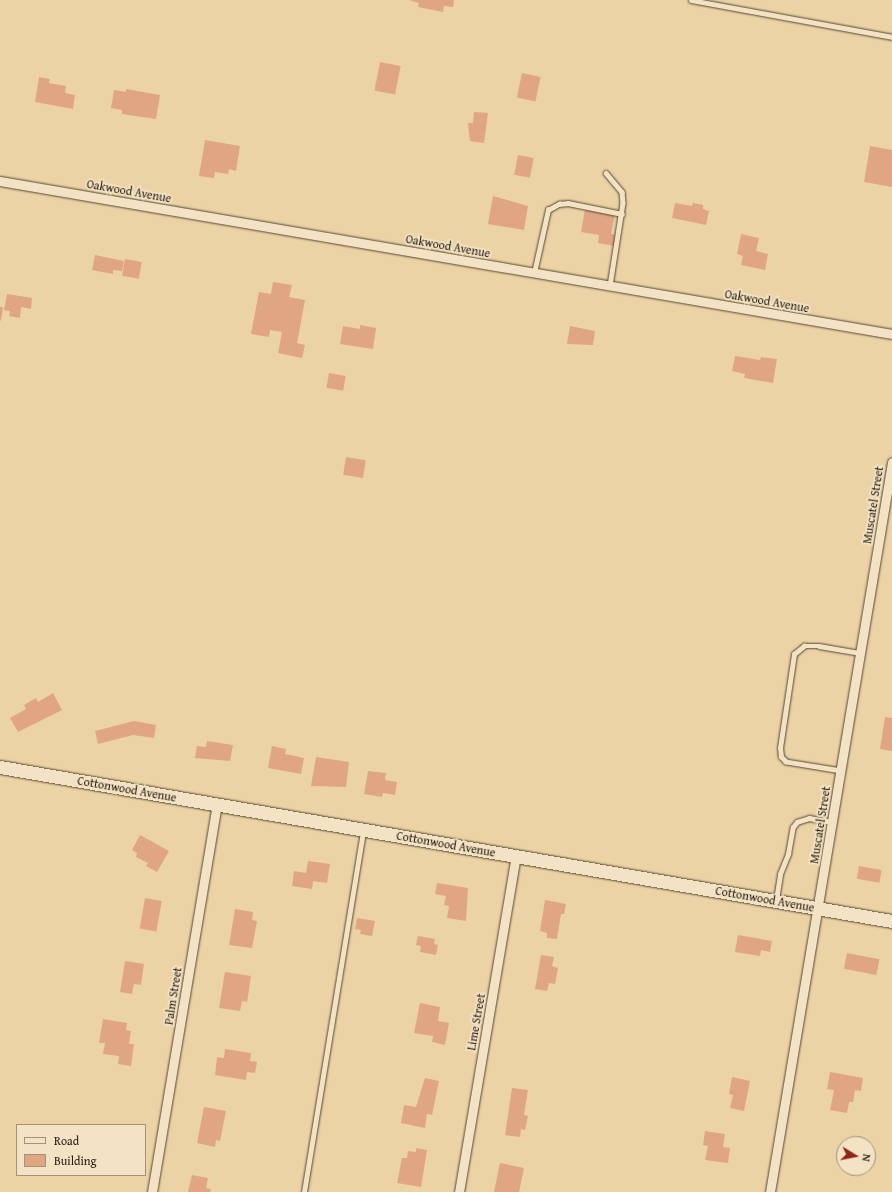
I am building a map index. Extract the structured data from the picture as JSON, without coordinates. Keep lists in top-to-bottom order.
{
  "streets": {
    "street": [
      "Oakwood Avenue",
      "Muscatel Street",
      "Cottonwood Avenue",
      "Palm Street",
      "Lime Street"
    ]
  },
  "crossings": [
    ["Muscatel Street", "Cottonwood Avenue"],
    ["Cottonwood Avenue", "Palm Street"],
    ["Cottonwood Avenue", "Lime Street"]
  ],
  "legend": ["Road", "Building"],
  "north": "right"
}
